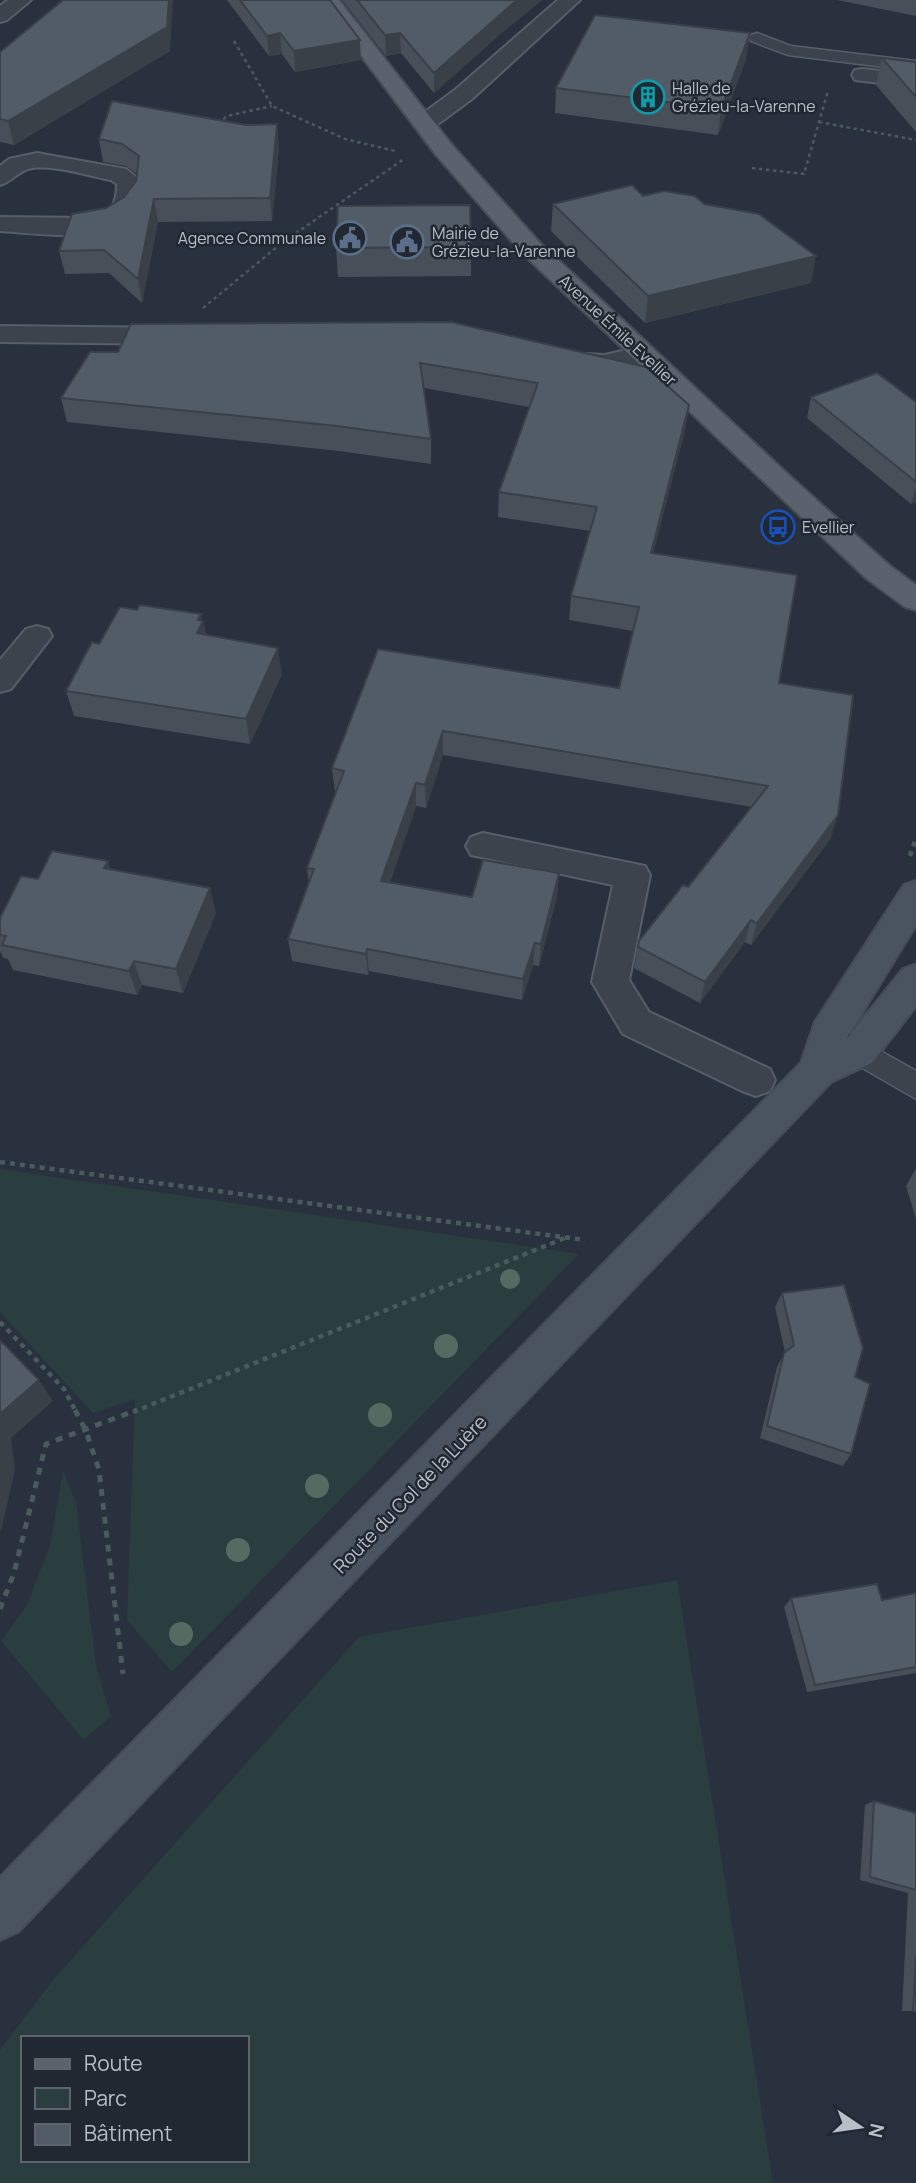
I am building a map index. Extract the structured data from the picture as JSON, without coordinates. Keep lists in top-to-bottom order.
{
  "streets": {
    "main road": ["Avenue Émile Evellier"],
    "street": ["Route du Col de la Luère"]
  },
  "places": {
    "building": ["Halle de Grézieu-la-Varenne"],
    "public building": ["Agence Communale", "Mairie de Grézieu-la-Varenne"],
    "bus stop": ["Evellier"]
  },
  "legend": ["Route", "Parc", "Bâtiment"],
  "north": "right"
}
